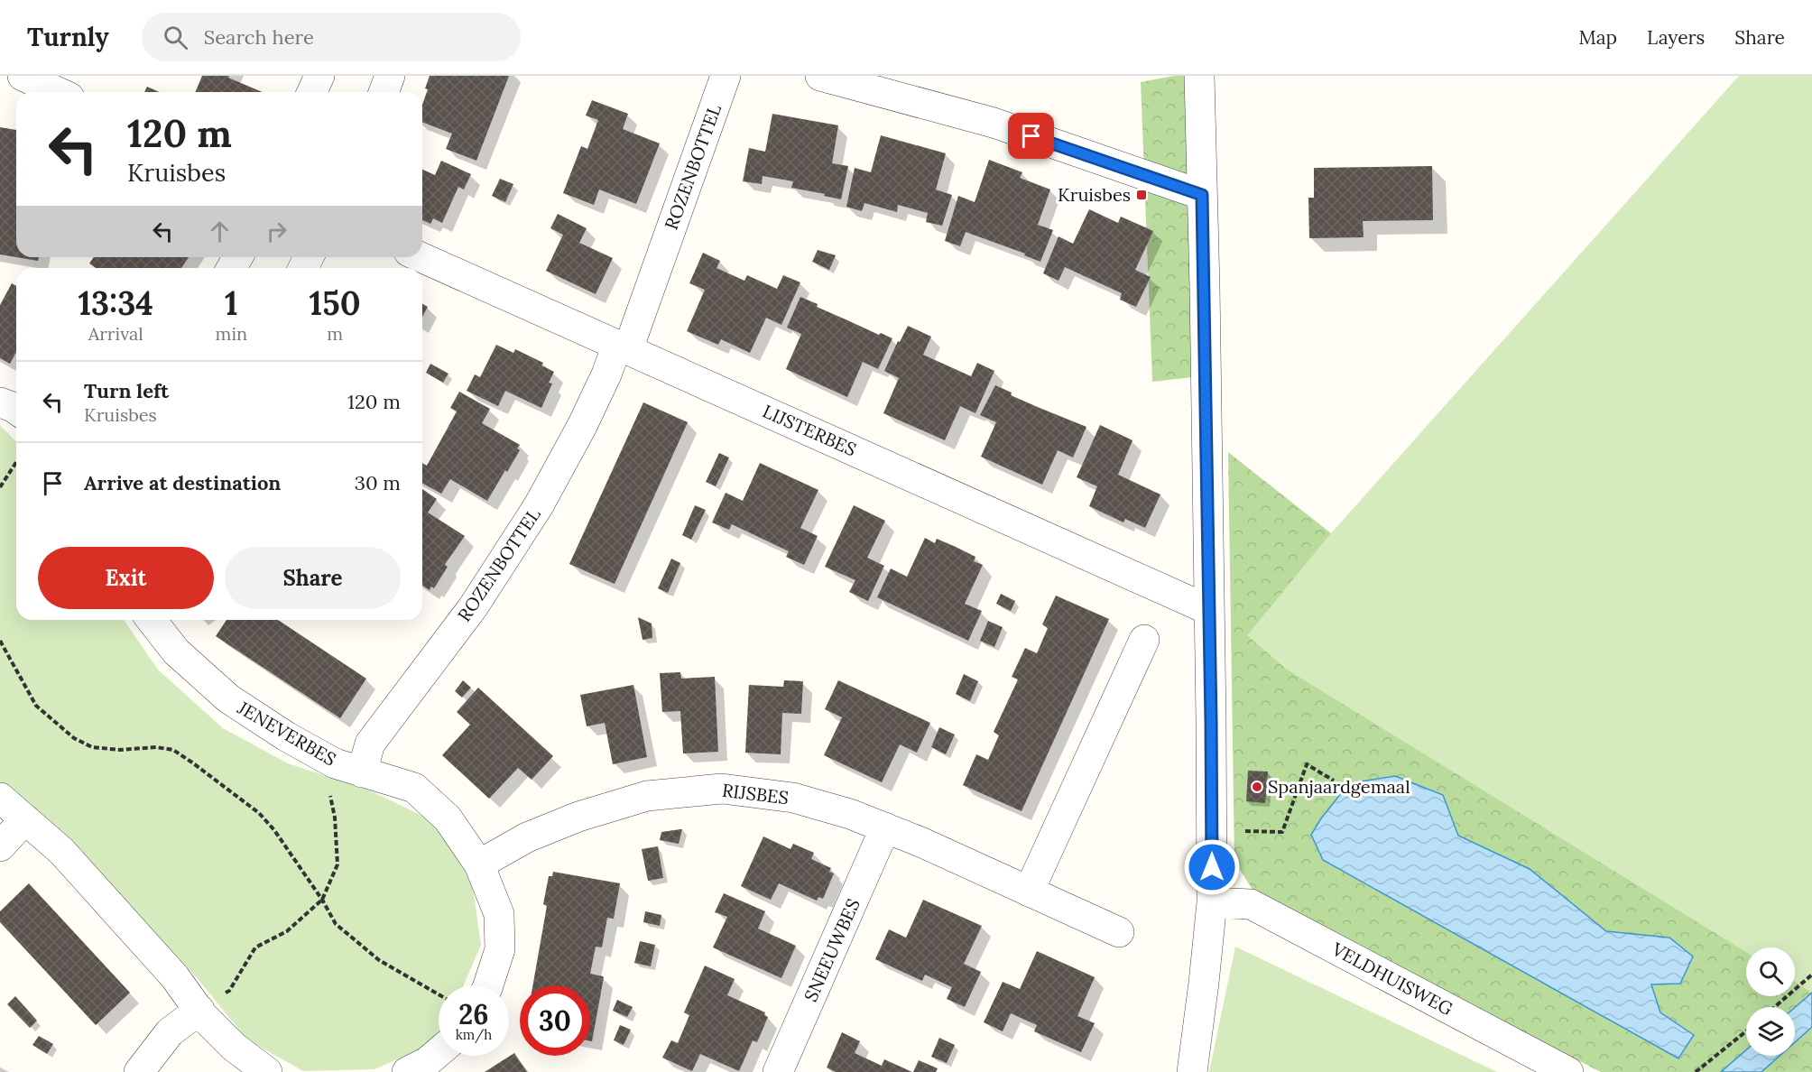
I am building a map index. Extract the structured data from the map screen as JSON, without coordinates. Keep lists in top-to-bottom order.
{
  "streets": {
    "street": [
      "ROZENBOTTEL",
      "LIJSTERBES",
      "JENEVERBES",
      "RIJSBES",
      "SNEEUWBES",
      "VELDHUISWEG"
    ]
  },
  "crossings": [
    ["ROZENBOTTEL", "LIJSTERBES"],
    ["ROZENBOTTEL", "JENEVERBES"],
    ["JENEVERBES", "RIJSBES"],
    ["RIJSBES", "SNEEUWBES"]
  ],
  "places": {
    "transit": ["Kruisbes"],
    "other": ["Spanjaardgemaal"]
  },
  "page": {
    "header": "Turnly",
    "search": "Search here",
    "nav": ["Map", "Layers", "Share"],
    "turn": ["120 m", "Kruisbes"],
    "eta": [
      "13:34",
      "Arrival",
      "1",
      "min",
      "150",
      "m"
    ],
    "list": [
      {
        "name": "Turn left",
        "note": "Kruisbes",
        "value": "120 m"
      },
      {
        "name": "Arrive at destination",
        "value": "30 m"
      }
    ],
    "buttons": ["Exit", "Share"],
    "speed": "26 km/h",
    "limit": "30"
  }
}
